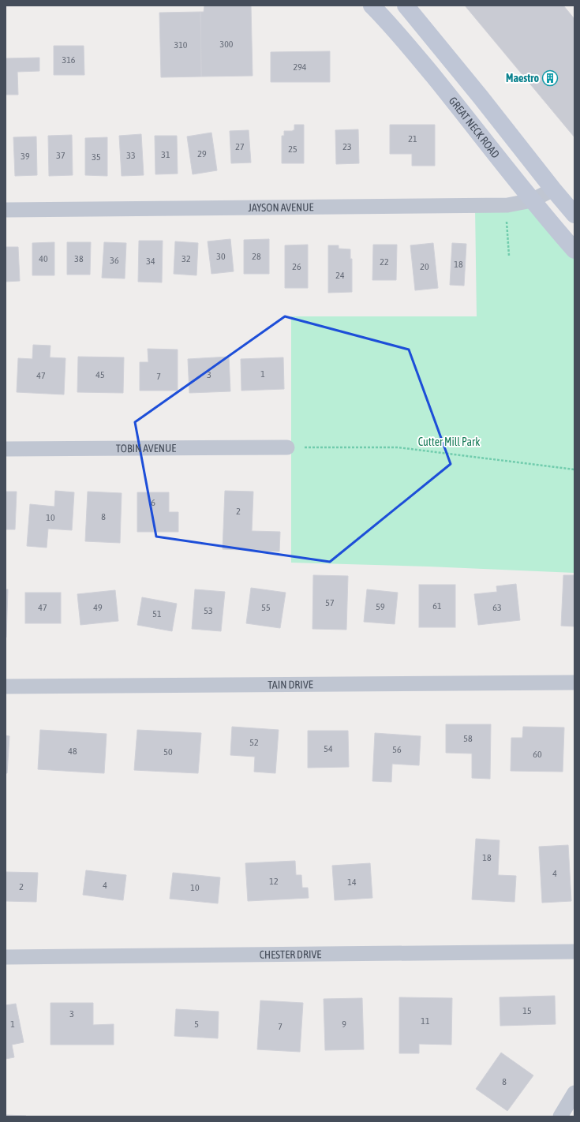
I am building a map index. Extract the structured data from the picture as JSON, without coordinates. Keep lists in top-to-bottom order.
{
  "streets": {
    "main road": ["GREAT NECK ROAD"],
    "street": [
      "JAYSON AVENUE",
      "TOBIN AVENUE",
      "TAIN DRIVE",
      "CHESTER DRIVE"
    ]
  },
  "crossings": [
    ["GREAT NECK ROAD", "JAYSON AVENUE"]
  ],
  "parks": ["Cutter Mill Park"],
  "places": {
    "building": ["Maestro"]
  },
  "house_numbers": [
    "300",
    "310",
    "316",
    "294",
    "21",
    "27",
    "23",
    "25",
    "29",
    "31",
    "37",
    "33",
    "39",
    "35",
    "30",
    "28",
    "40",
    "38",
    "32",
    "36",
    "34",
    "22",
    "18",
    "26",
    "20",
    "24",
    "1",
    "45",
    "3",
    "47",
    "7",
    "6",
    "2",
    "8",
    "10",
    "57",
    "61",
    "59",
    "47",
    "49",
    "55",
    "63",
    "53",
    "51",
    "58",
    "52",
    "54",
    "56",
    "48",
    "50",
    "60",
    "18",
    "4",
    "12",
    "14",
    "4",
    "2",
    "10",
    "15",
    "3",
    "11",
    "1",
    "5",
    "9",
    "7",
    "8"
  ]
}
